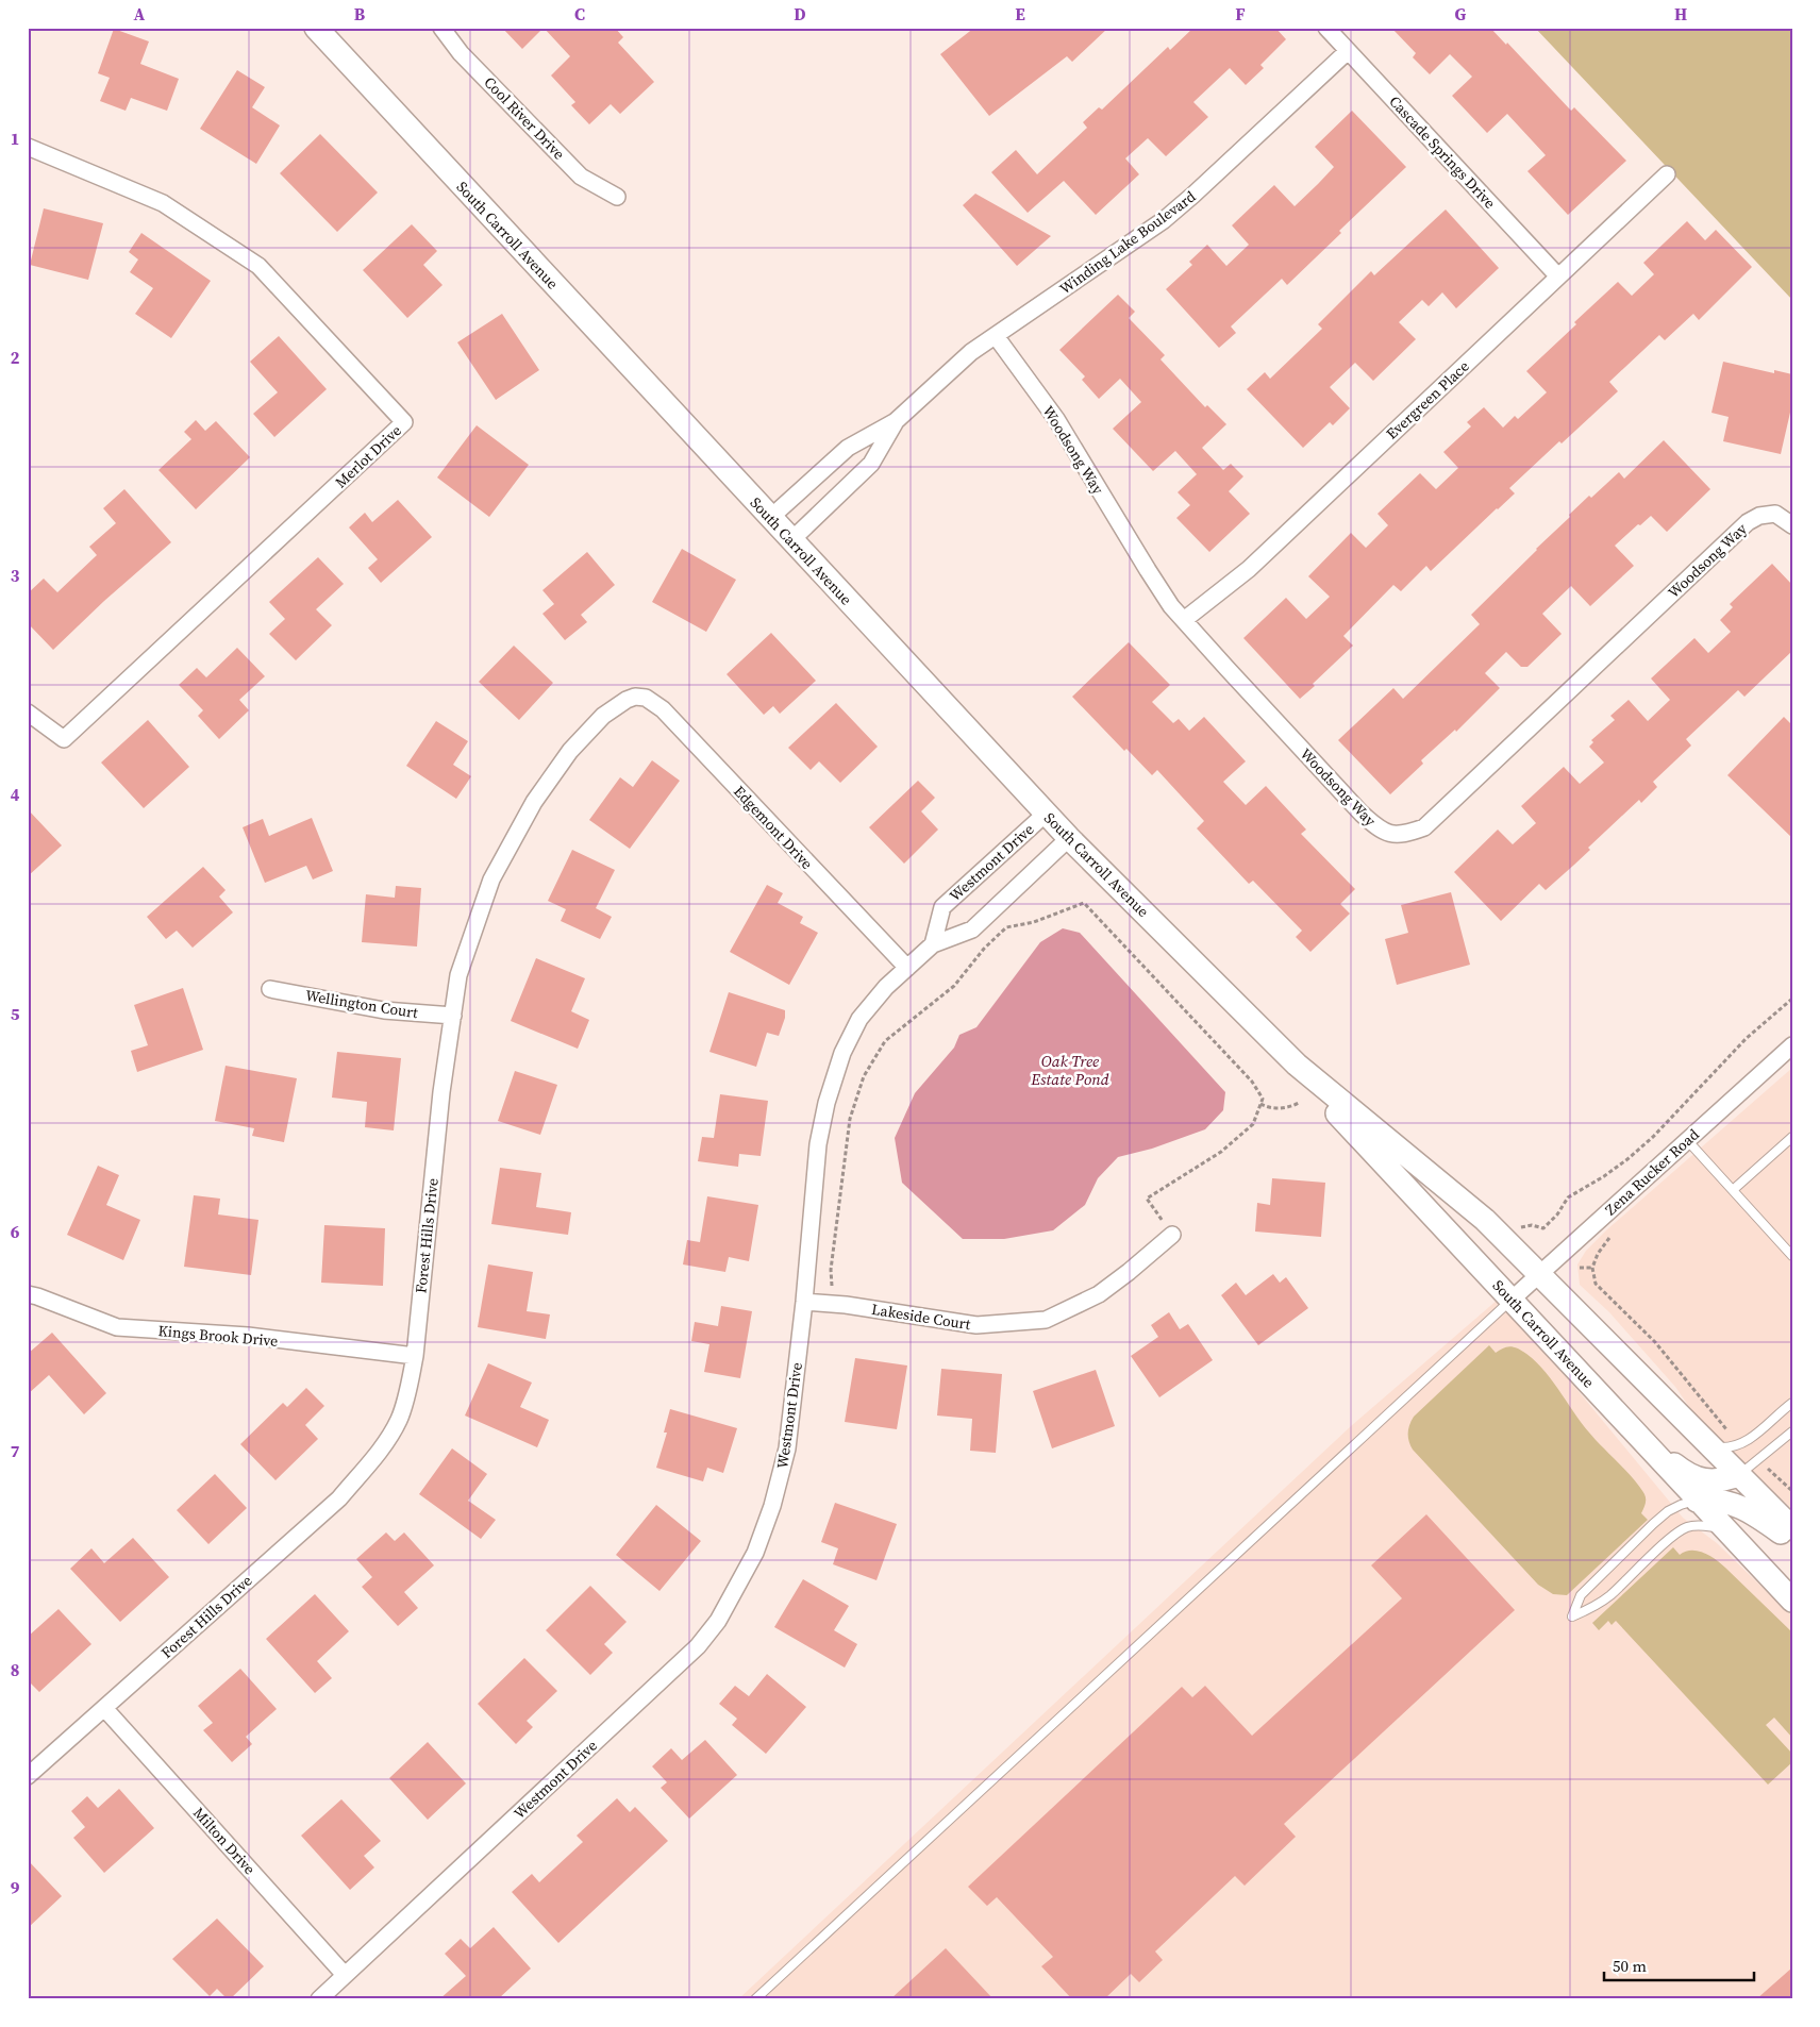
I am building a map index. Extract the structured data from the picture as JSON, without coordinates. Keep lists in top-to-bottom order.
{
  "streets": {
    "main road": ["South Carroll Avenue"],
    "street": [
      "Cool River Drive",
      "Cascade Springs Drive",
      "Winding Lake Boulevard",
      "Evergreen Place",
      "Woodsong Way",
      "Merlot Drive",
      "Edgemont Drive",
      "Westmont Drive",
      "Wellington Court",
      "Zena Rucker Road",
      "Forest Hills Drive",
      "Lakeside Court",
      "Kings Brook Drive",
      "Milton Drive"
    ]
  },
  "crossings": [
    ["Cascade Springs Drive", "Winding Lake Boulevard"],
    ["Cascade Springs Drive", "Evergreen Place"],
    ["South Carroll Avenue", "Winding Lake Boulevard"],
    ["South Carroll Avenue", "Westmont Drive"],
    ["South Carroll Avenue", "Zena Rucker Road"],
    ["Winding Lake Boulevard", "Woodsong Way"],
    ["Evergreen Place", "Woodsong Way"],
    ["Edgemont Drive", "Westmont Drive"],
    ["Edgemont Drive", "Forest Hills Drive"],
    ["Westmont Drive", "Lakeside Court"],
    ["Westmont Drive", "Milton Drive"],
    ["Wellington Court", "Forest Hills Drive"],
    ["Forest Hills Drive", "Kings Brook Drive"],
    ["Forest Hills Drive", "Milton Drive"]
  ],
  "water": ["Oak Tree Estate Pond"],
  "scale_bar": "50 m",
  "grid": {
    "columns": [
      "A",
      "B",
      "C",
      "D",
      "E",
      "F",
      "G",
      "H"
    ],
    "rows": [
      "1",
      "2",
      "3",
      "4",
      "5",
      "6",
      "7",
      "8",
      "9"
    ]
  }
}
